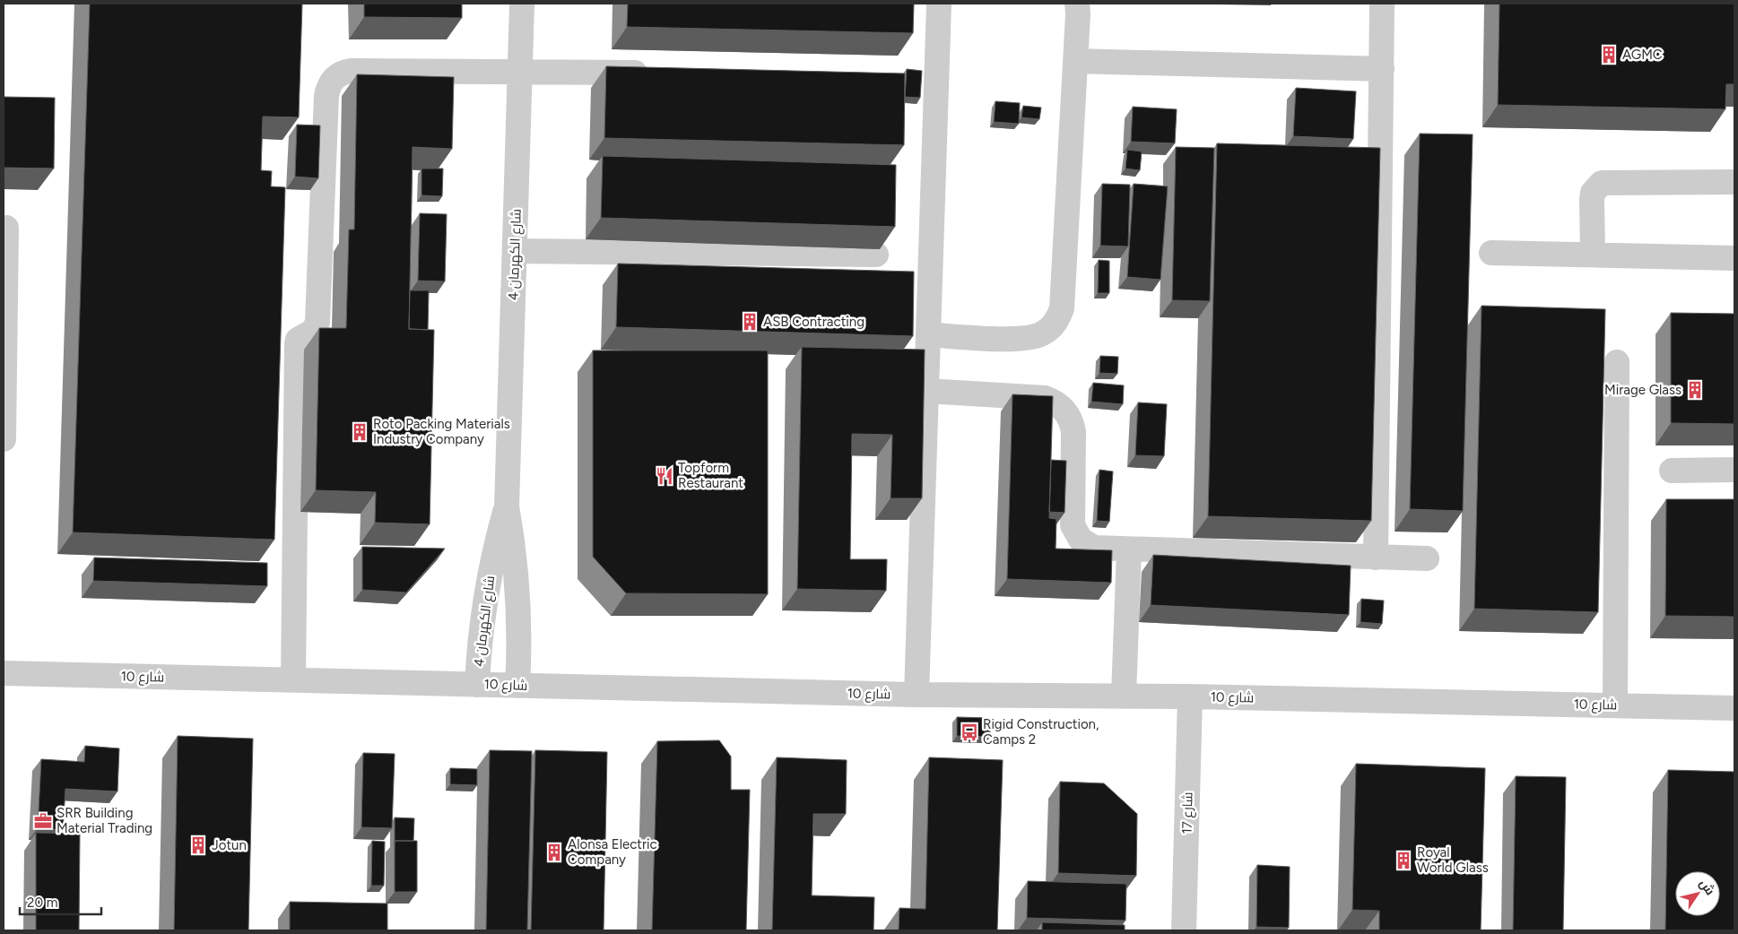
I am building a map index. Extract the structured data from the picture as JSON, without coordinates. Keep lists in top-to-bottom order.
{
  "streets": {
    "street": ["شارع الكهرمان 4", "شارع 10", "شارع 17"]
  },
  "crossings": [
    ["شارع الكهرمان 4", "شارع 10"],
    ["شارع 10", "شارع 17"]
  ],
  "places": {
    "building": [
      "AGMC",
      "ASB Contracting",
      "Mirage Glass",
      "Roto Packing Materials Industry Company",
      "Jotun",
      "Alonsa Electric Company",
      "Royal World Glass"
    ],
    "restaurant": ["Topform Restaurant"],
    "bus stop": ["Rigid Construction, Camps 2"],
    "office": ["SRR Building Material Trading"]
  },
  "scale_bar": "20 m",
  "north": "top right"
}
